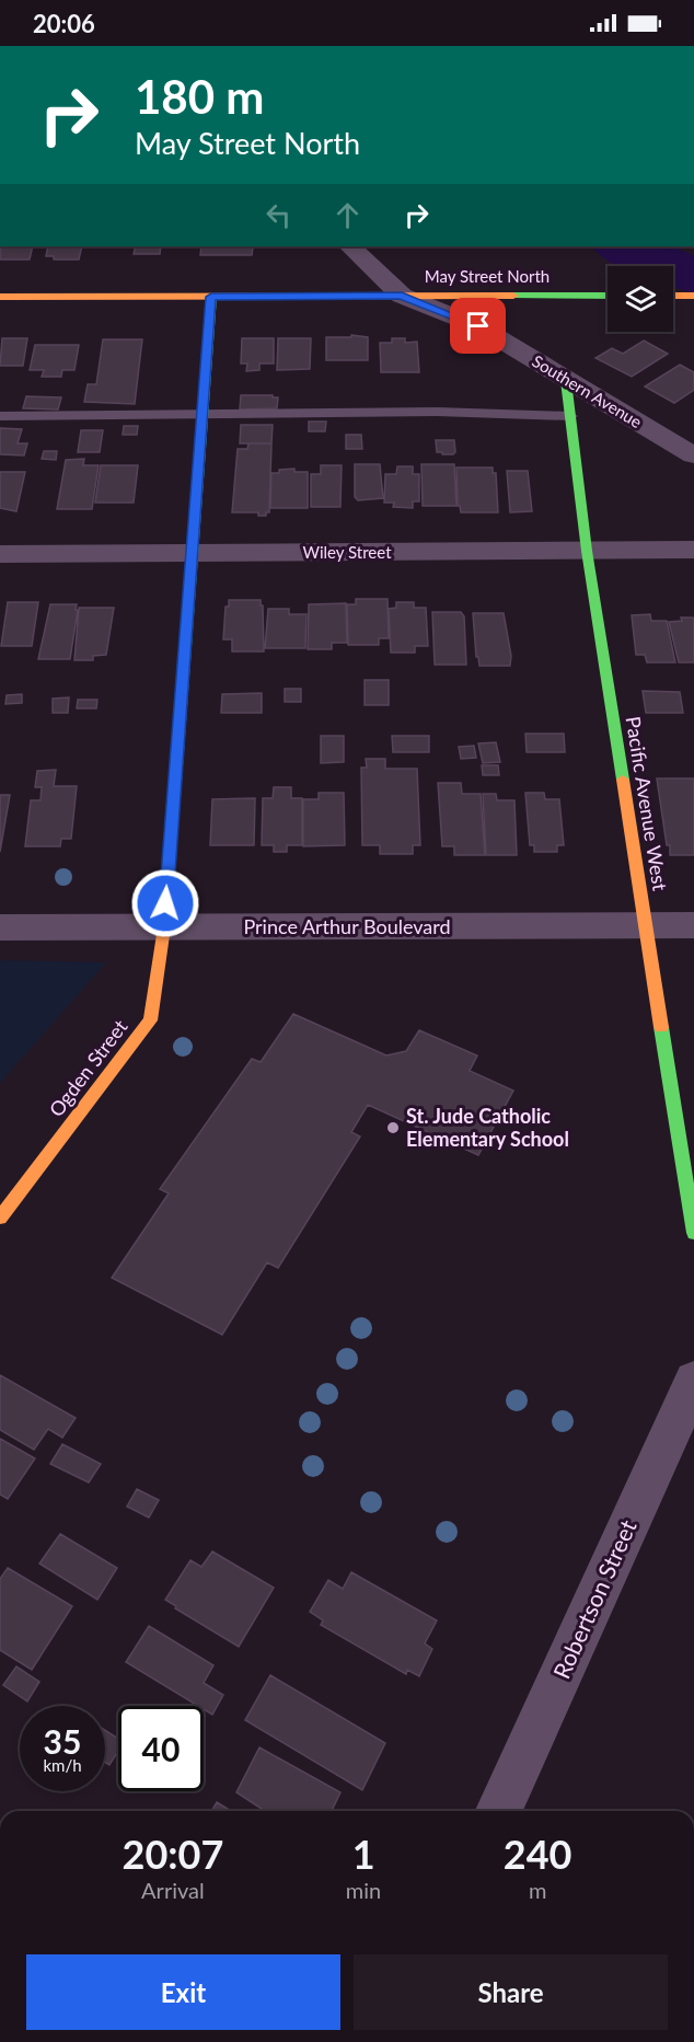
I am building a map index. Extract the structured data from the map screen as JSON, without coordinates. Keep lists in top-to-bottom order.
{
  "streets": {
    "street": [
      "May Street North",
      "Southern Avenue",
      "Wiley Street",
      "Pacific Avenue West",
      "Prince Arthur Boulevard",
      "Ogden Street",
      "Robertson Street"
    ]
  },
  "crossings": [
    ["May Street North", "Southern Avenue"],
    ["May Street North", "Ogden Street"],
    ["Southern Avenue", "Pacific Avenue West"],
    ["Wiley Street", "Pacific Avenue West"],
    ["Wiley Street", "Ogden Street"],
    ["Pacific Avenue West", "Prince Arthur Boulevard"],
    ["Prince Arthur Boulevard", "Ogden Street"]
  ],
  "places": ["St. Jude Catholic Elementary School"],
  "page": {
    "status": "20:06",
    "turn": ["180 m", "May Street North"],
    "speed": "35 km/h",
    "limit": "40",
    "eta": [
      "20:07",
      "Arrival",
      "1",
      "min",
      "240",
      "m"
    ],
    "buttons": ["Exit", "Share"]
  }
}
